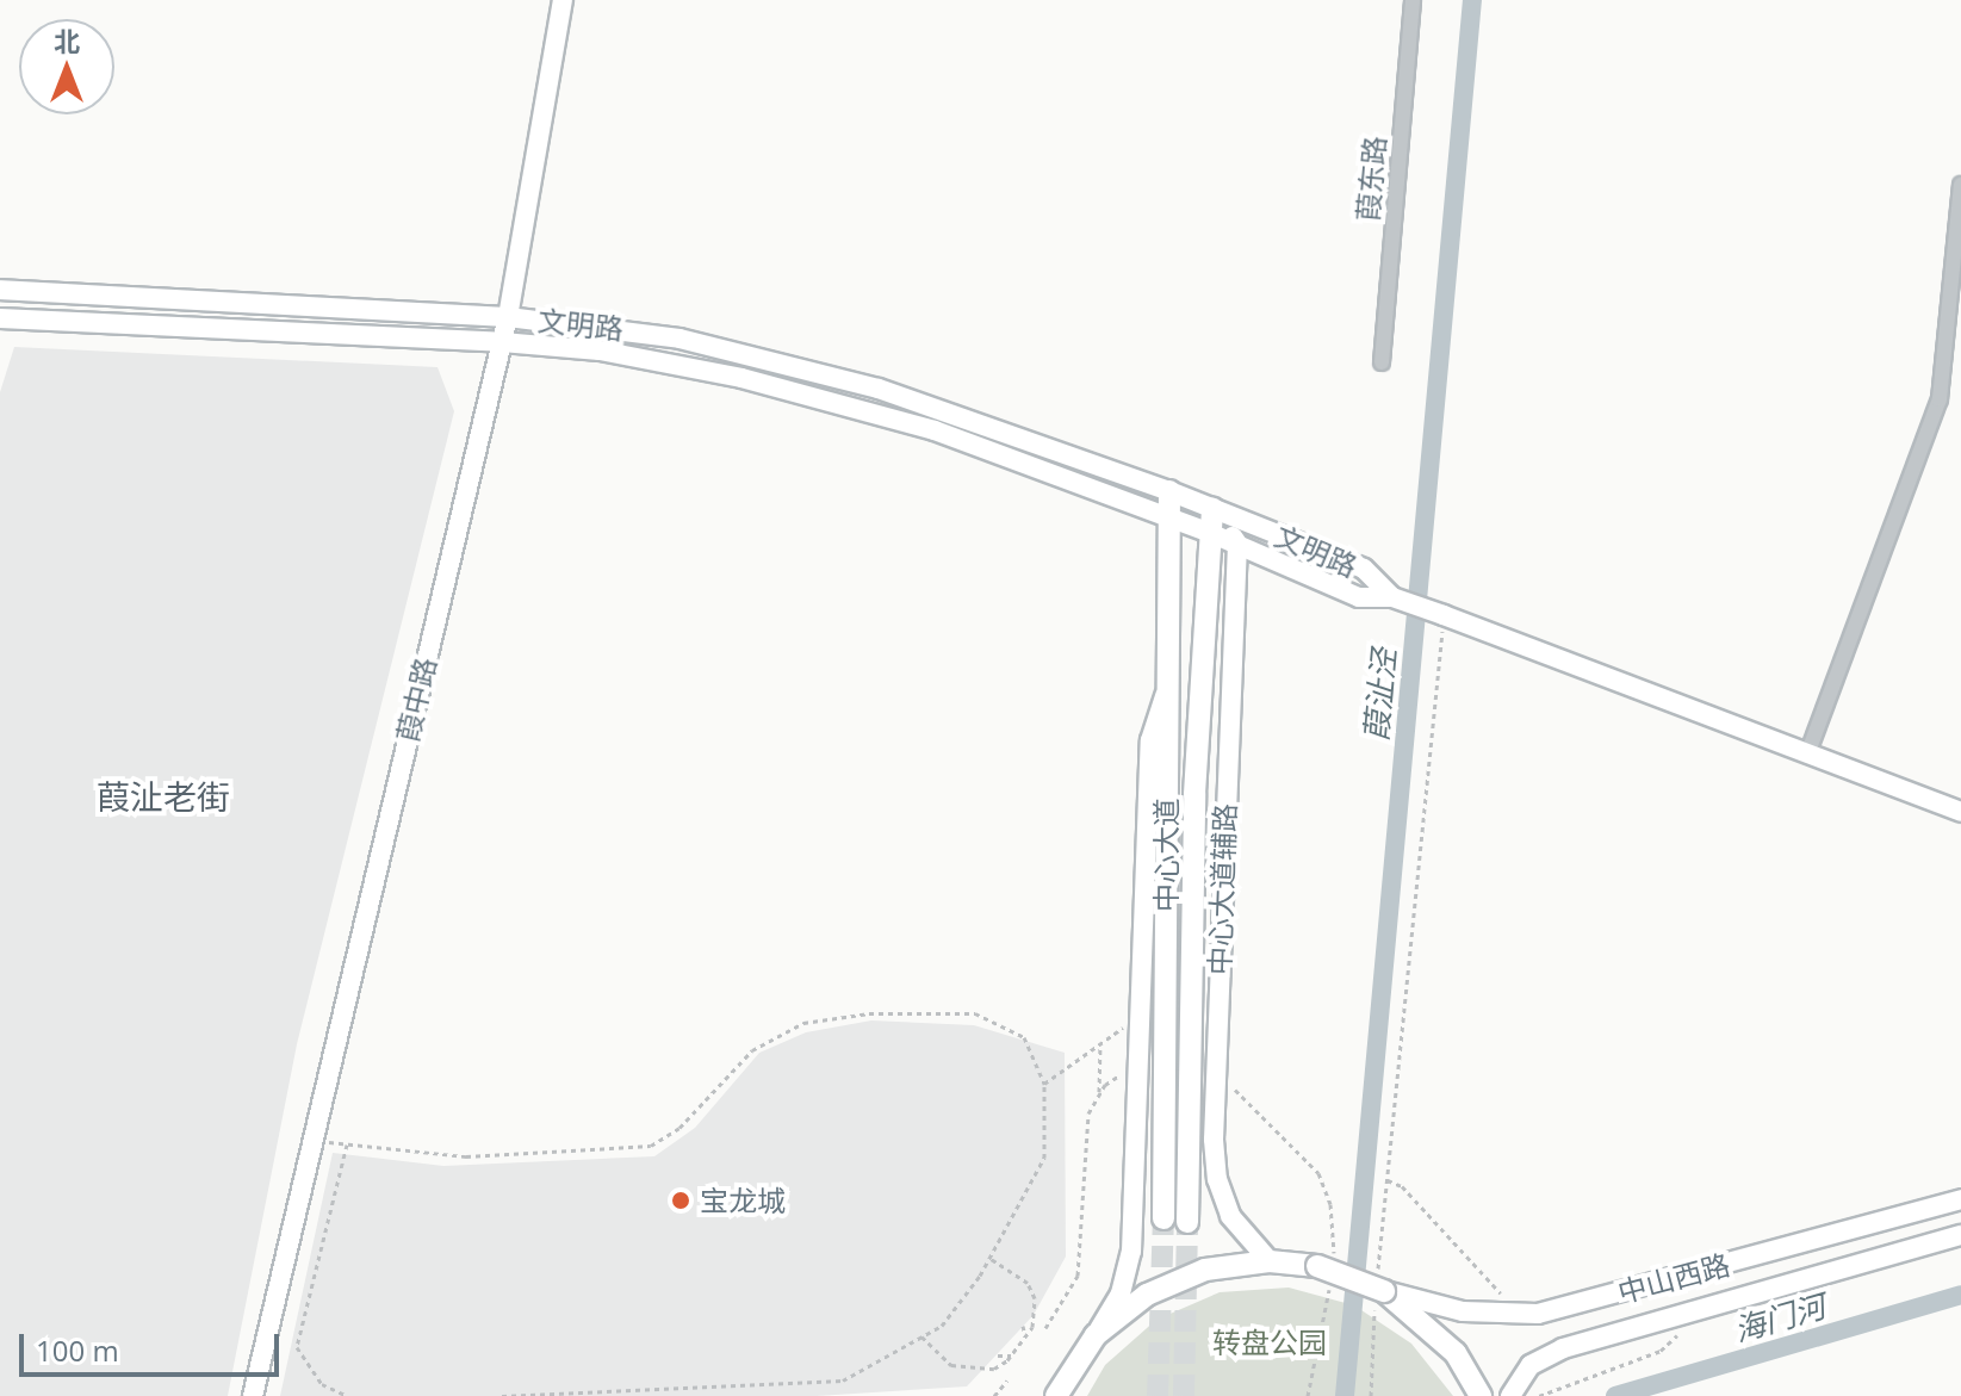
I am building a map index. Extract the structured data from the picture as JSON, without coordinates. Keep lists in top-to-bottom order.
{
  "streets": {
    "main road": [
      "文明路",
      "葭中路",
      "中心大道",
      "中心大道辅路",
      "中山西路"
    ],
    "street": ["葭东路"]
  },
  "crossings": [
    ["文明路", "葭中路"],
    ["文明路", "中心大道"],
    ["文明路", "中心大道辅路"]
  ],
  "districts": ["葭沚老街"],
  "water": ["葭沚泾", "海门河"],
  "parks": ["转盘公园"],
  "places": ["宝龙城"],
  "scale_bar": "100 m",
  "north": "top"
}
